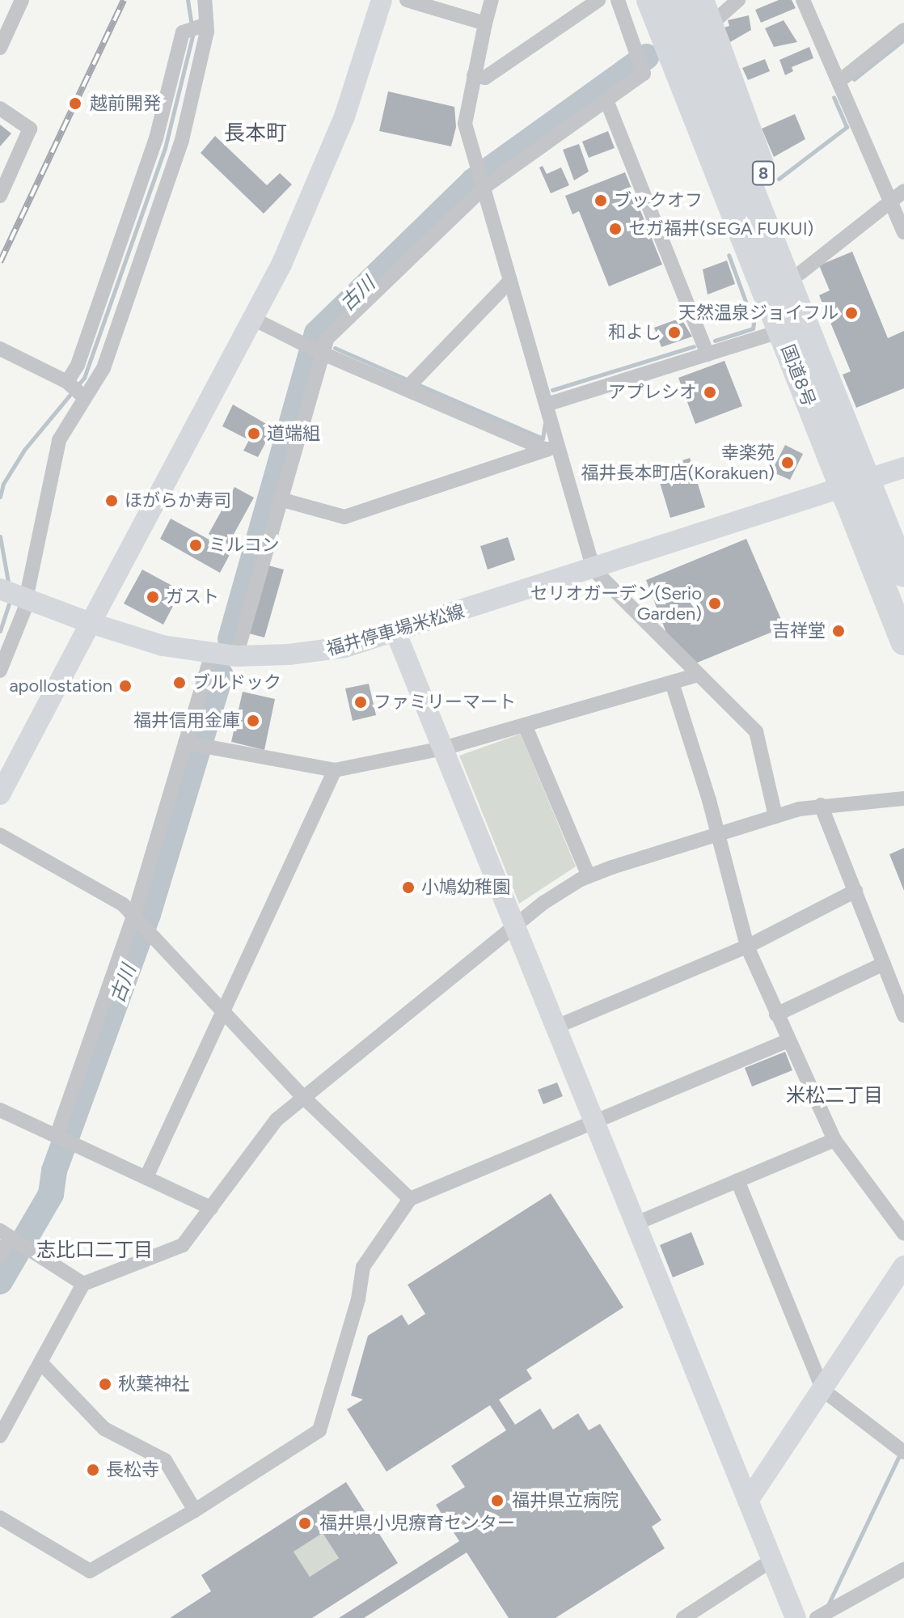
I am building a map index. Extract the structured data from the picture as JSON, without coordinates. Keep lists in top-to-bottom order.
{
  "streets": {
    "highway": ["8", "国道8号"],
    "street": ["福井停車場米松線"]
  },
  "crossings": [
    ["8", "国道8号"],
    ["国道8号", "福井停車場米松線"]
  ],
  "districts": ["長本町", "米松二丁目", "志比口二丁目"],
  "water": ["古川"],
  "places": [
    "越前開発",
    "ブックオフ",
    "セガ福井(SEGA FUKUI)",
    "天然温泉ジョイフル",
    "和よし",
    "アプレシオ",
    "道端組",
    "幸楽苑 福井長本町店(Korakuen)",
    "ほがらか寿司",
    "ミルコン",
    "ガスト",
    "セリオガーデン(Serio Garden)",
    "吉祥堂",
    "ブルドック",
    "apollostation",
    "ファミリーマート",
    "福井信用金庫",
    "小鳩幼稚園",
    "秋葉神社",
    "長松寺",
    "福井県立病院",
    "福井県小児療育センター"
  ]
}
